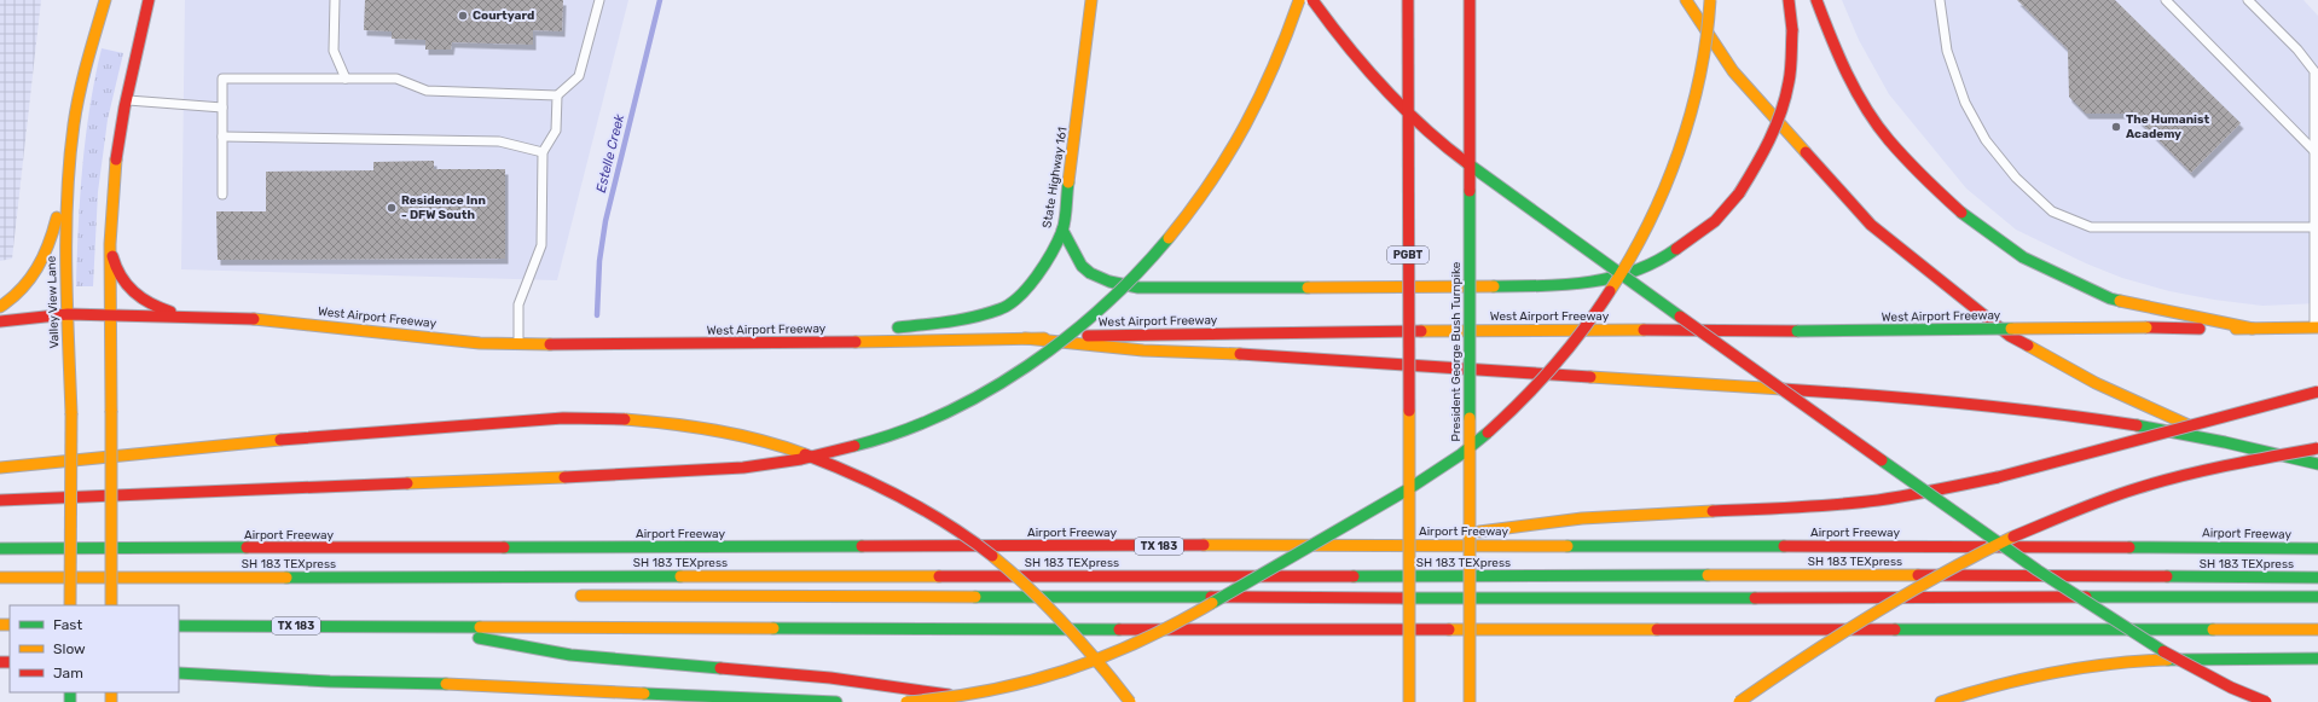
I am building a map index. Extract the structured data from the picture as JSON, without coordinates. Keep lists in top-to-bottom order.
{
  "streets": {
    "main road": [
      "State Highway 161",
      "PGBT",
      "Valley View Lane",
      "West Airport Freeway",
      "President George Bush Turnpike",
      "Airport Freeway",
      "TX 183",
      "SH 183 TEXpress"
    ]
  },
  "crossings": [
    ["State Highway 161", "West Airport Freeway"],
    ["Valley View Lane", "West Airport Freeway"]
  ],
  "water": ["Estelle Creek"],
  "places": ["Courtyard", "The Humanist Academy", "Residence Inn - DFW South"],
  "legend": ["Fast", "Slow", "Jam"]
}
